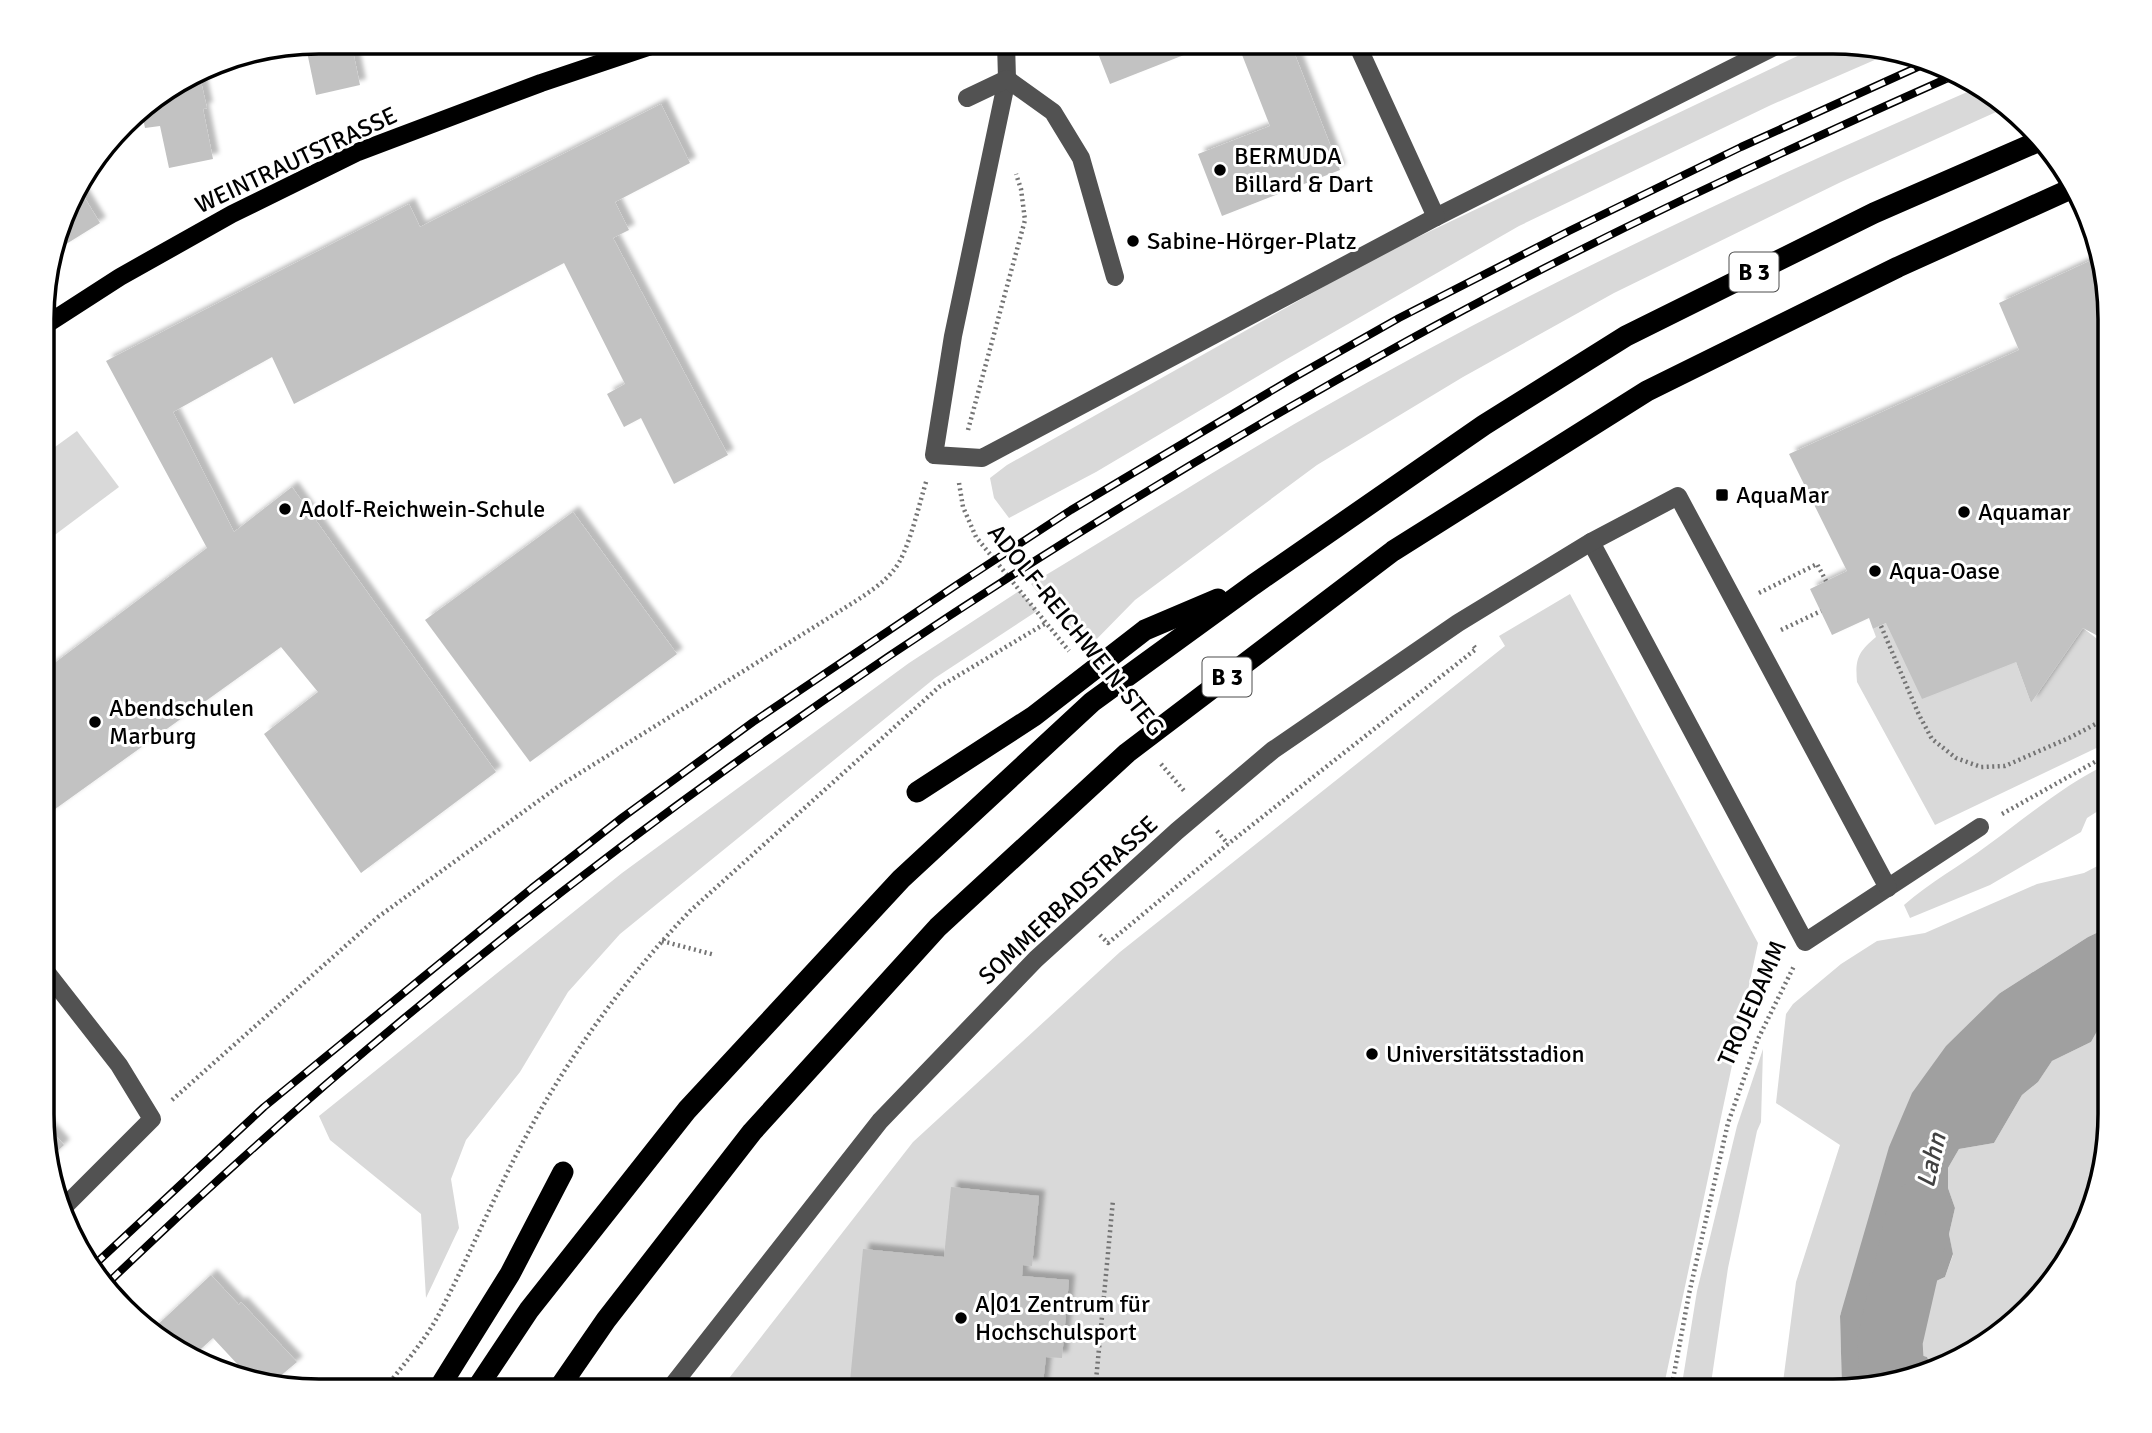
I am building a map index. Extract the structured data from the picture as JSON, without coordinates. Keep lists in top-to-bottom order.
{
  "streets": {
    "highway": ["B 3"],
    "main road": ["WEINTRAUTSTRASSE"],
    "street": ["SOMMERBADSTRASSE", "TROJEDAMM"],
    "path": ["ADOLF-REICHWEIN-STEG"]
  },
  "water": ["Lahn"],
  "places": {
    "other": [
      "BERMUDA Billard & Dart",
      "Sabine-Hörger-Platz",
      "Adolf-Reichwein-Schule",
      "Aquamar",
      "Aqua-Oase",
      "Abendschulen Marburg",
      "Universitätsstadion",
      "A|01 Zentrum für Hochschulsport"
    ],
    "transit": ["AquaMar"]
  }
}
